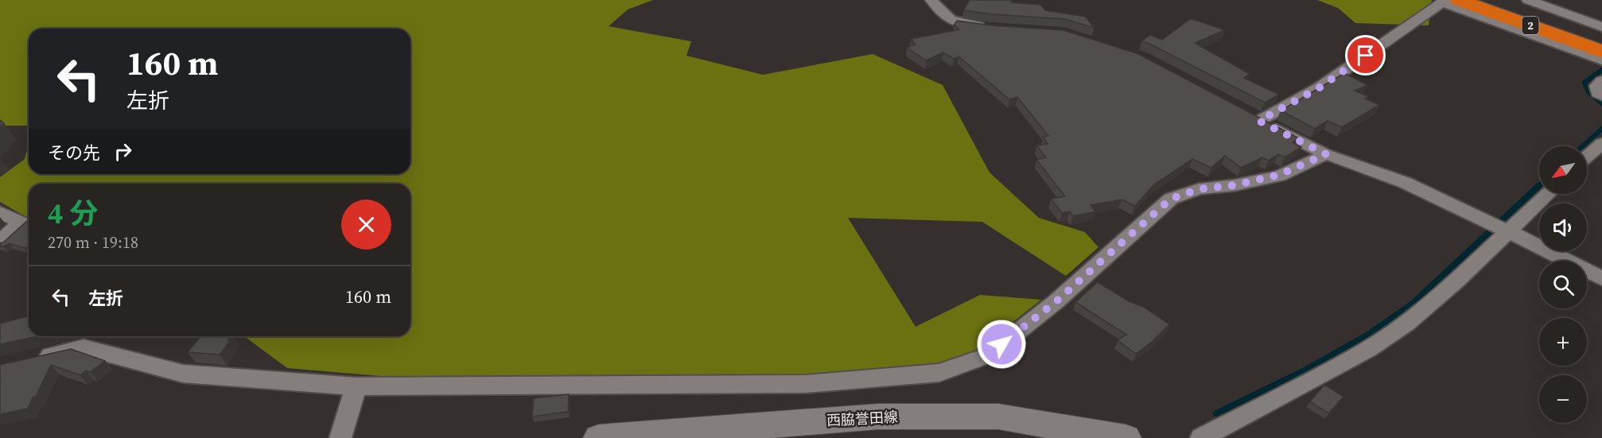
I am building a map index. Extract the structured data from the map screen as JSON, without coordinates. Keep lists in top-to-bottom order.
{
  "streets": {
    "highway": ["2"],
    "main road": ["西脇誉田線"]
  },
  "north": "bottom left",
  "page": {
    "turn": ["160 m", "左折"],
    "then": "その先",
    "map_buttons": ["+", "−"],
    "heading": ["4 分", "270 m · 19:18"],
    "list": [
      {
        "name": "左折",
        "value": "160 m"
      }
    ]
  }
}
